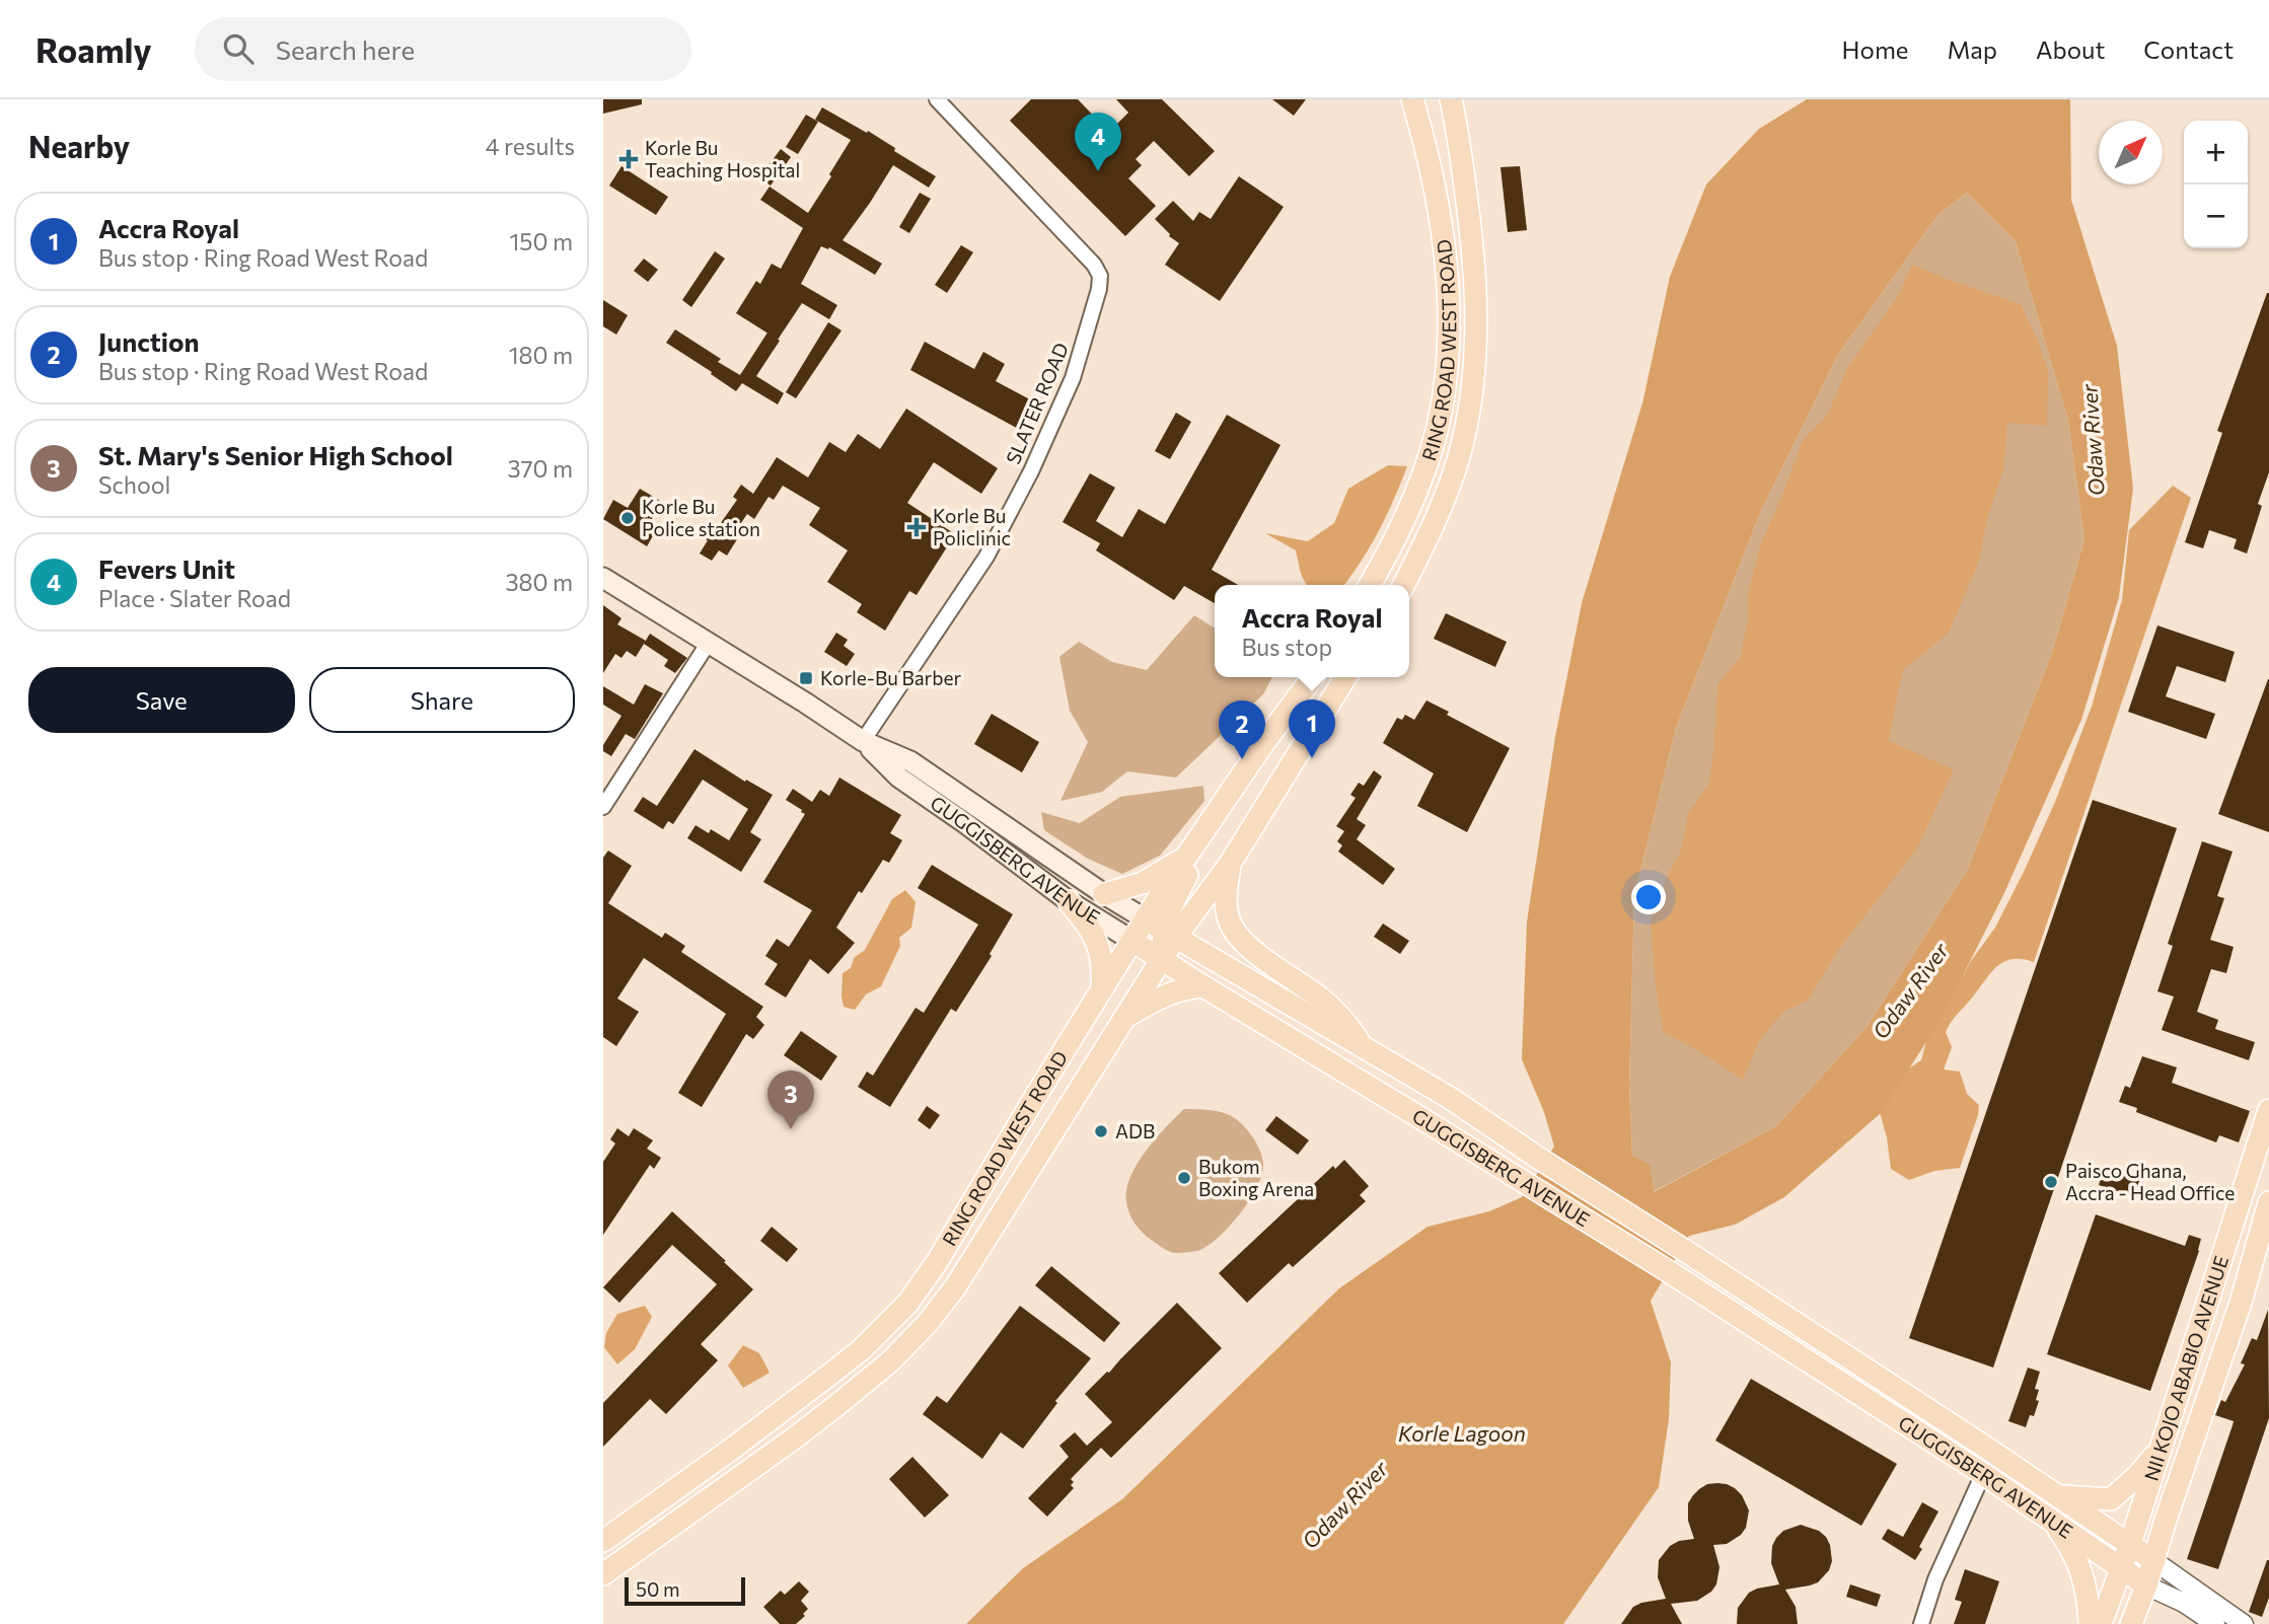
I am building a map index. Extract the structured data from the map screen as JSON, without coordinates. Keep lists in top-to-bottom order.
{
  "streets": {
    "main road": ["RING ROAD WEST ROAD", "GUGGISBERG AVENUE", "NII KOJO ABABIO AVENUE"],
    "street": ["SLATER ROAD"]
  },
  "crossings": [
    ["RING ROAD WEST ROAD", "GUGGISBERG AVENUE"],
    ["SLATER ROAD", "GUGGISBERG AVENUE"],
    ["GUGGISBERG AVENUE", "NII KOJO ABABIO AVENUE"]
  ],
  "water": ["Odaw River", "Korle Lagoon"],
  "places": {
    "health": ["Korle Bu Teaching Hospital", "Korle Bu Policlinic"],
    "other": [
      "Korle Bu Police station",
      "ADB",
      "Bukom Boxing Arena",
      "Paisco Ghana, Accra - Head Office"
    ],
    "transit": ["Korle-Bu Barber"]
  },
  "scale_bar": "50 m",
  "north": "top right",
  "page": {
    "header": "Roamly",
    "search": "Search here",
    "nav": [
      "Home",
      "Map",
      "About",
      "Contact"
    ],
    "heading": ["Nearby", "4 results"],
    "pins": [
      "4",
      "1",
      "2",
      "3"
    ],
    "map_buttons": ["+", "−"],
    "list": [
      {
        "mark": "1",
        "name": "Accra Royal",
        "note": "Bus stop · Ring Road West Road",
        "value": "150 m"
      },
      {
        "mark": "2",
        "name": "Junction",
        "note": "Bus stop · Ring Road West Road",
        "value": "180 m"
      },
      {
        "mark": "3",
        "name": "St. Mary's Senior High School",
        "note": "School",
        "value": "370 m"
      },
      {
        "mark": "4",
        "name": "Fevers Unit",
        "note": "Place · Slater Road",
        "value": "380 m"
      }
    ],
    "popup": ["Accra Royal", "Bus stop"],
    "buttons": ["Save", "Share"],
    "scale": "50 m"
  }
}
